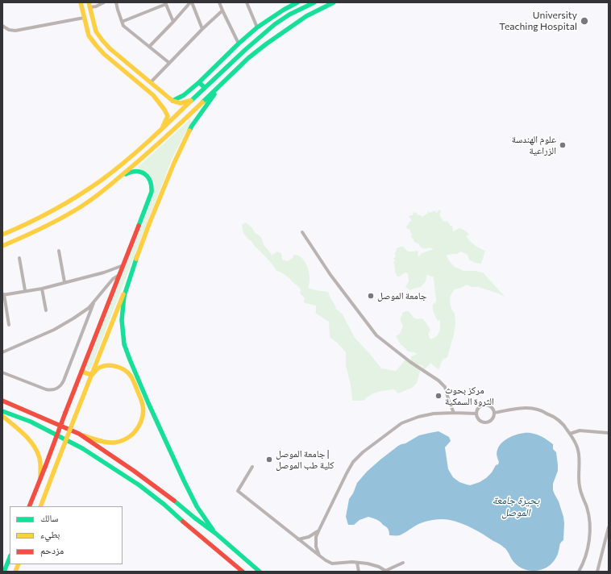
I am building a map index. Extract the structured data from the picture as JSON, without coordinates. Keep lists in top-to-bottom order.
{
  "water": ["بحيرة جامعة الموصل"],
  "places": [
    "University Teaching Hospital",
    "علوم الهندسة الزراعية",
    "جامعة الموصل",
    "مركز بحوث الثروة السمكية",
    "جامعة الموصل | كلية طب الموصل"
  ],
  "legend": ["سالك", "بطيء", "مزدحم"]
}
